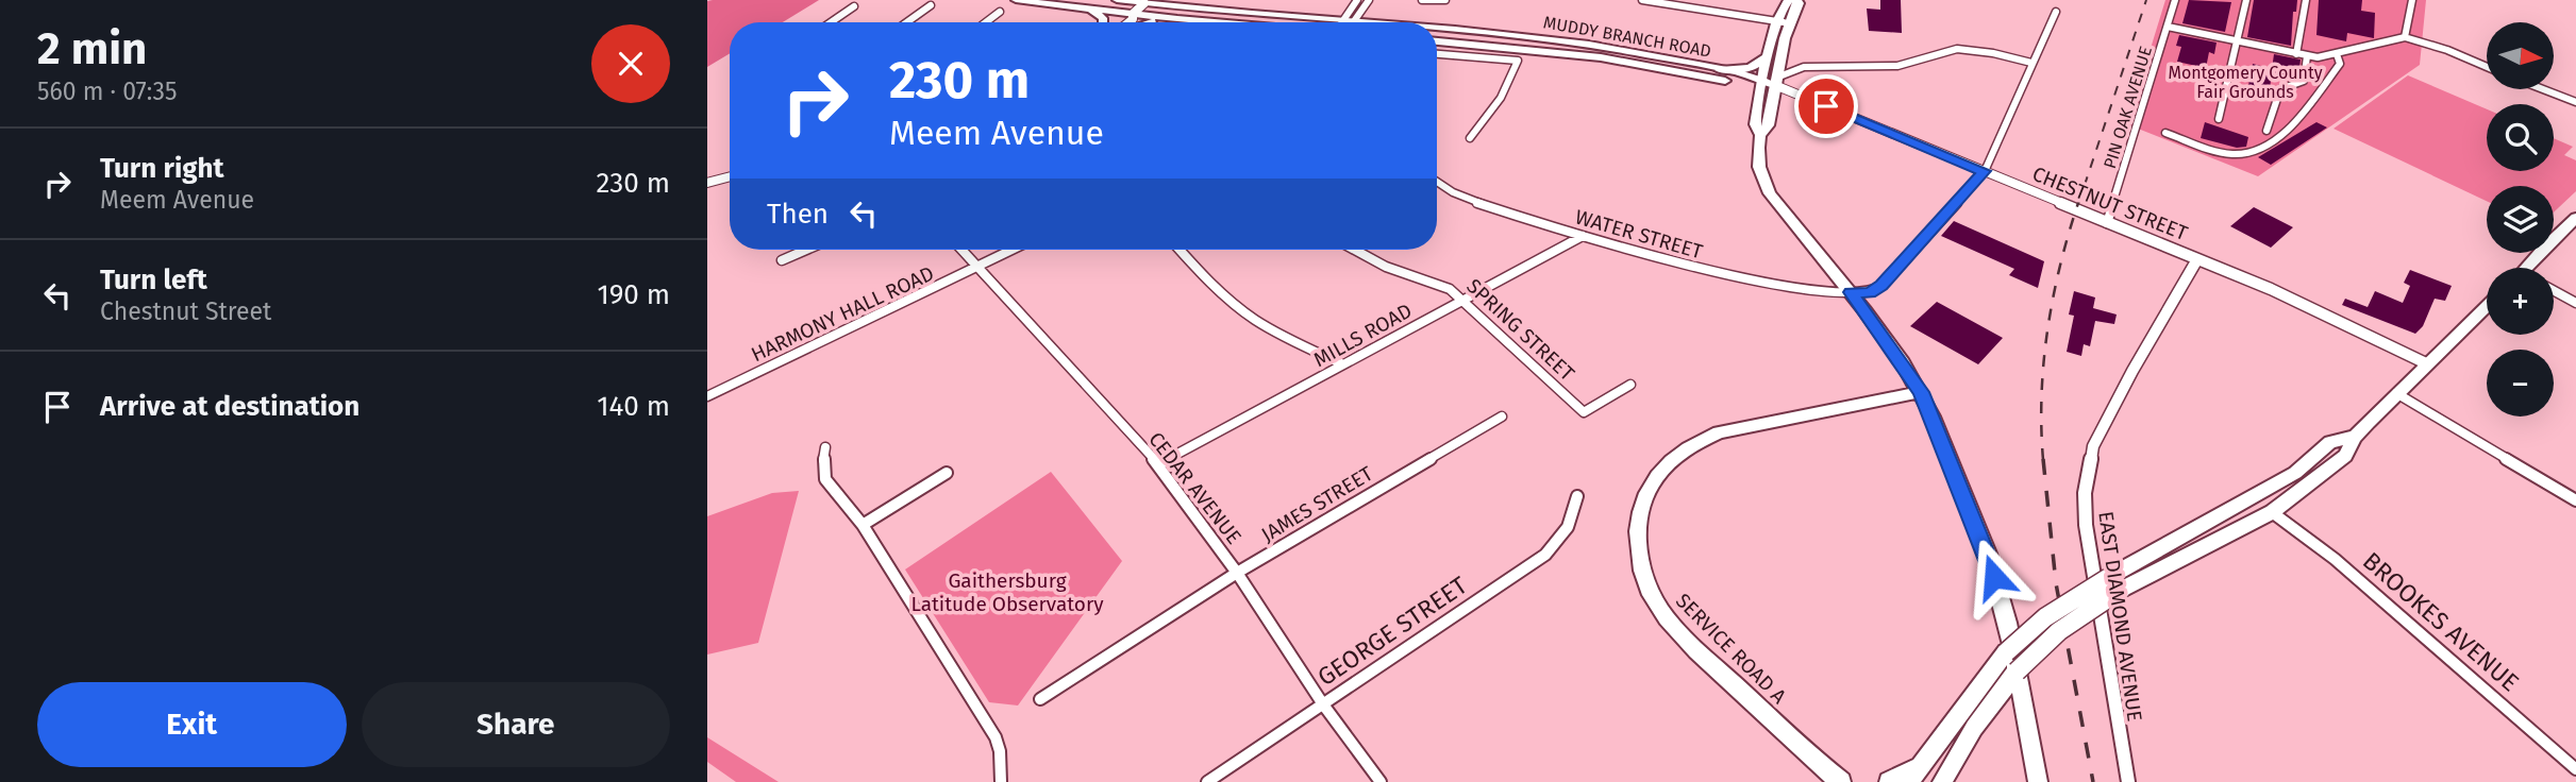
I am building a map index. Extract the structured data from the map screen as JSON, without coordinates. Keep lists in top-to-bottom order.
{
  "streets": {
    "main road": ["MUDDY BRANCH ROAD", "SERVICE ROAD A"],
    "street": [
      "PIN OAK AVENUE",
      "CHESTNUT STREET",
      "WATER STREET",
      "HARMONY HALL ROAD",
      "SPRING STREET",
      "MILLS ROAD",
      "CEDAR AVENUE",
      "JAMES STREET",
      "EAST DIAMOND AVENUE",
      "BROOKES AVENUE",
      "GEORGE STREET"
    ]
  },
  "crossings": [
    ["MUDDY BRANCH ROAD", "CHESTNUT STREET"],
    ["PIN OAK AVENUE", "CHESTNUT STREET"],
    ["CHESTNUT STREET", "WATER STREET"],
    ["CHESTNUT STREET", "EAST DIAMOND AVENUE"],
    ["WATER STREET", "MILLS ROAD"],
    ["HARMONY HALL ROAD", "CEDAR AVENUE"],
    ["SPRING STREET", "MILLS ROAD"],
    ["MILLS ROAD", "CEDAR AVENUE"],
    ["CEDAR AVENUE", "JAMES STREET"],
    ["CEDAR AVENUE", "GEORGE STREET"]
  ],
  "parks": ["Montgomery County Fair Grounds", "Gaithersburg Latitude Observatory"],
  "north": "right",
  "page": {
    "heading": ["2 min", "560 m · 07:35"],
    "map_buttons": ["+", "−"],
    "turn": ["230 m", "Meem Avenue"],
    "list": [
      {
        "name": "Turn right",
        "note": "Meem Avenue",
        "value": "230 m"
      },
      {
        "name": "Turn left",
        "note": "Chestnut Street",
        "value": "190 m"
      },
      {
        "name": "Arrive at destination",
        "value": "140 m"
      }
    ],
    "then": "Then",
    "buttons": ["Exit", "Share"]
  }
}
